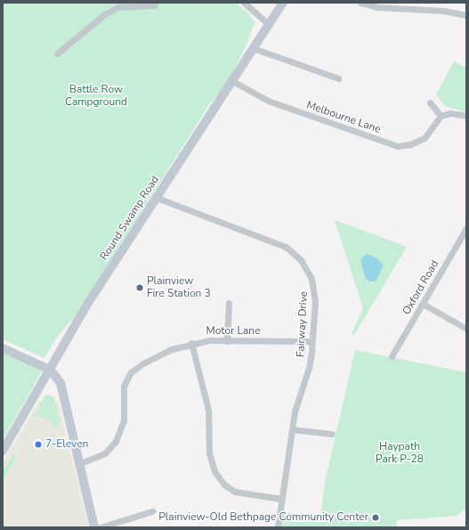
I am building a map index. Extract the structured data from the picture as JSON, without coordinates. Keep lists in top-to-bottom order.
{
  "streets": {
    "main road": ["Round Swamp Road"],
    "street": [
      "Melbourne Lane",
      "Oxford Road",
      "Fairway Drive",
      "Motor Lane"
    ]
  },
  "crossings": [
    ["Melbourne Lane", "Round Swamp Road"],
    ["Round Swamp Road", "Fairway Drive"],
    ["Fairway Drive", "Motor Lane"]
  ],
  "parks": ["Battle Row Campground", "Haypath Park P-28"],
  "places": ["Plainview Fire Station 3", "7-Eleven", "Plainview-Old Bethpage Community Center"]
}
